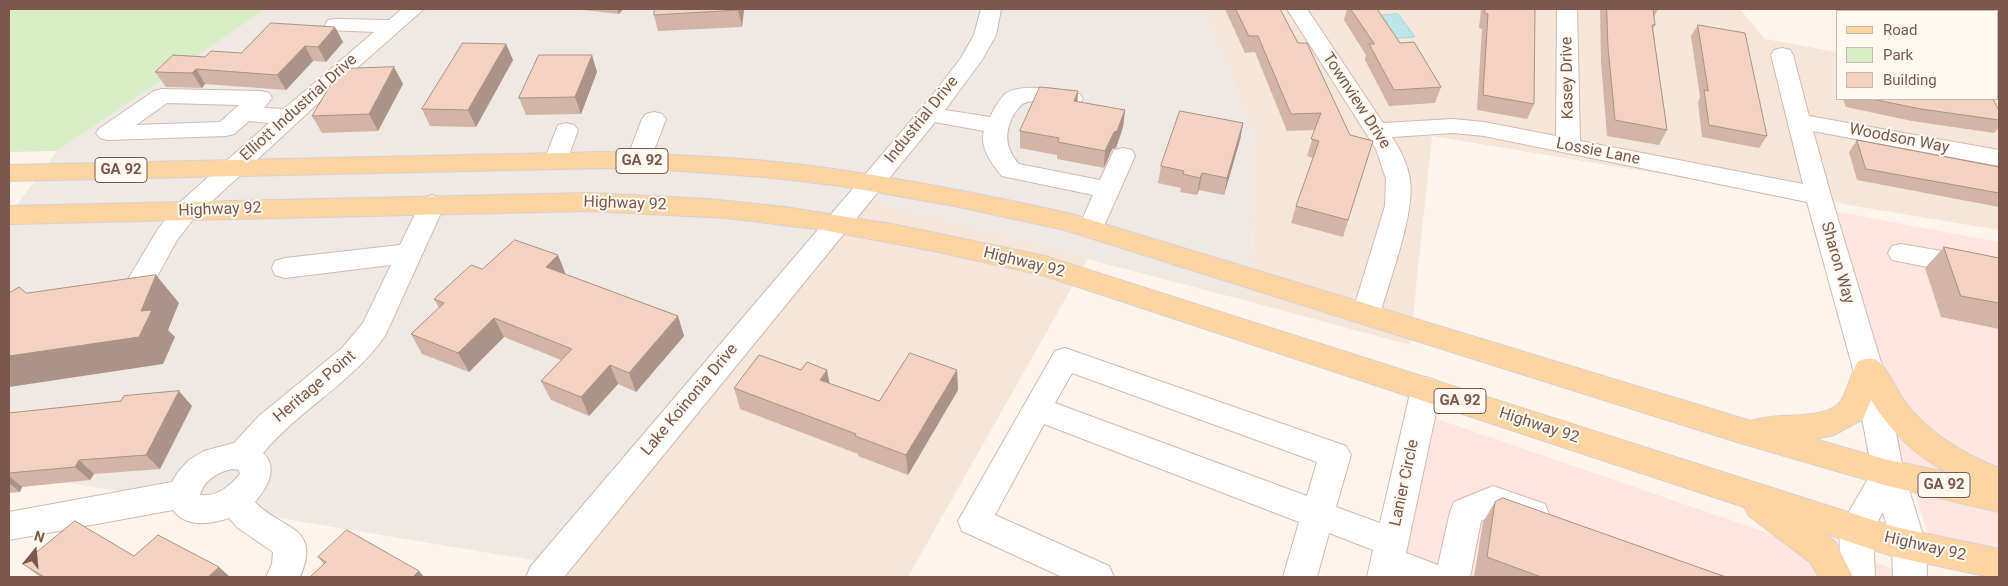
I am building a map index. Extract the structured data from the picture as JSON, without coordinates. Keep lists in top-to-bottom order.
{
  "streets": {
    "main road": ["GA 92", "Highway 92"],
    "street": [
      "Kasey Drive",
      "Townview Drive",
      "Elliott Industrial Drive",
      "Industrial Drive",
      "Woodson Way",
      "Lossie Lane",
      "Sharon Way",
      "Heritage Point",
      "Lake Koinonia Drive",
      "Lanier Circle"
    ]
  },
  "crossings": [
    ["Kasey Drive", "Lossie Lane"],
    ["Townview Drive", "Lossie Lane"],
    ["Townview Drive", "GA 92"],
    ["Elliott Industrial Drive", "GA 92"],
    ["Elliott Industrial Drive", "Highway 92"],
    ["Industrial Drive", "GA 92"],
    ["Industrial Drive", "Highway 92"],
    ["Industrial Drive", "Lake Koinonia Drive"],
    ["Woodson Way", "Sharon Way"],
    ["Lossie Lane", "Sharon Way"],
    ["GA 92", "Sharon Way"],
    ["Highway 92", "Sharon Way"],
    ["Highway 92", "Heritage Point"],
    ["Highway 92", "Lake Koinonia Drive"],
    ["Highway 92", "Lanier Circle"]
  ],
  "legend": ["Road", "Park", "Building"],
  "north": "top"
}
